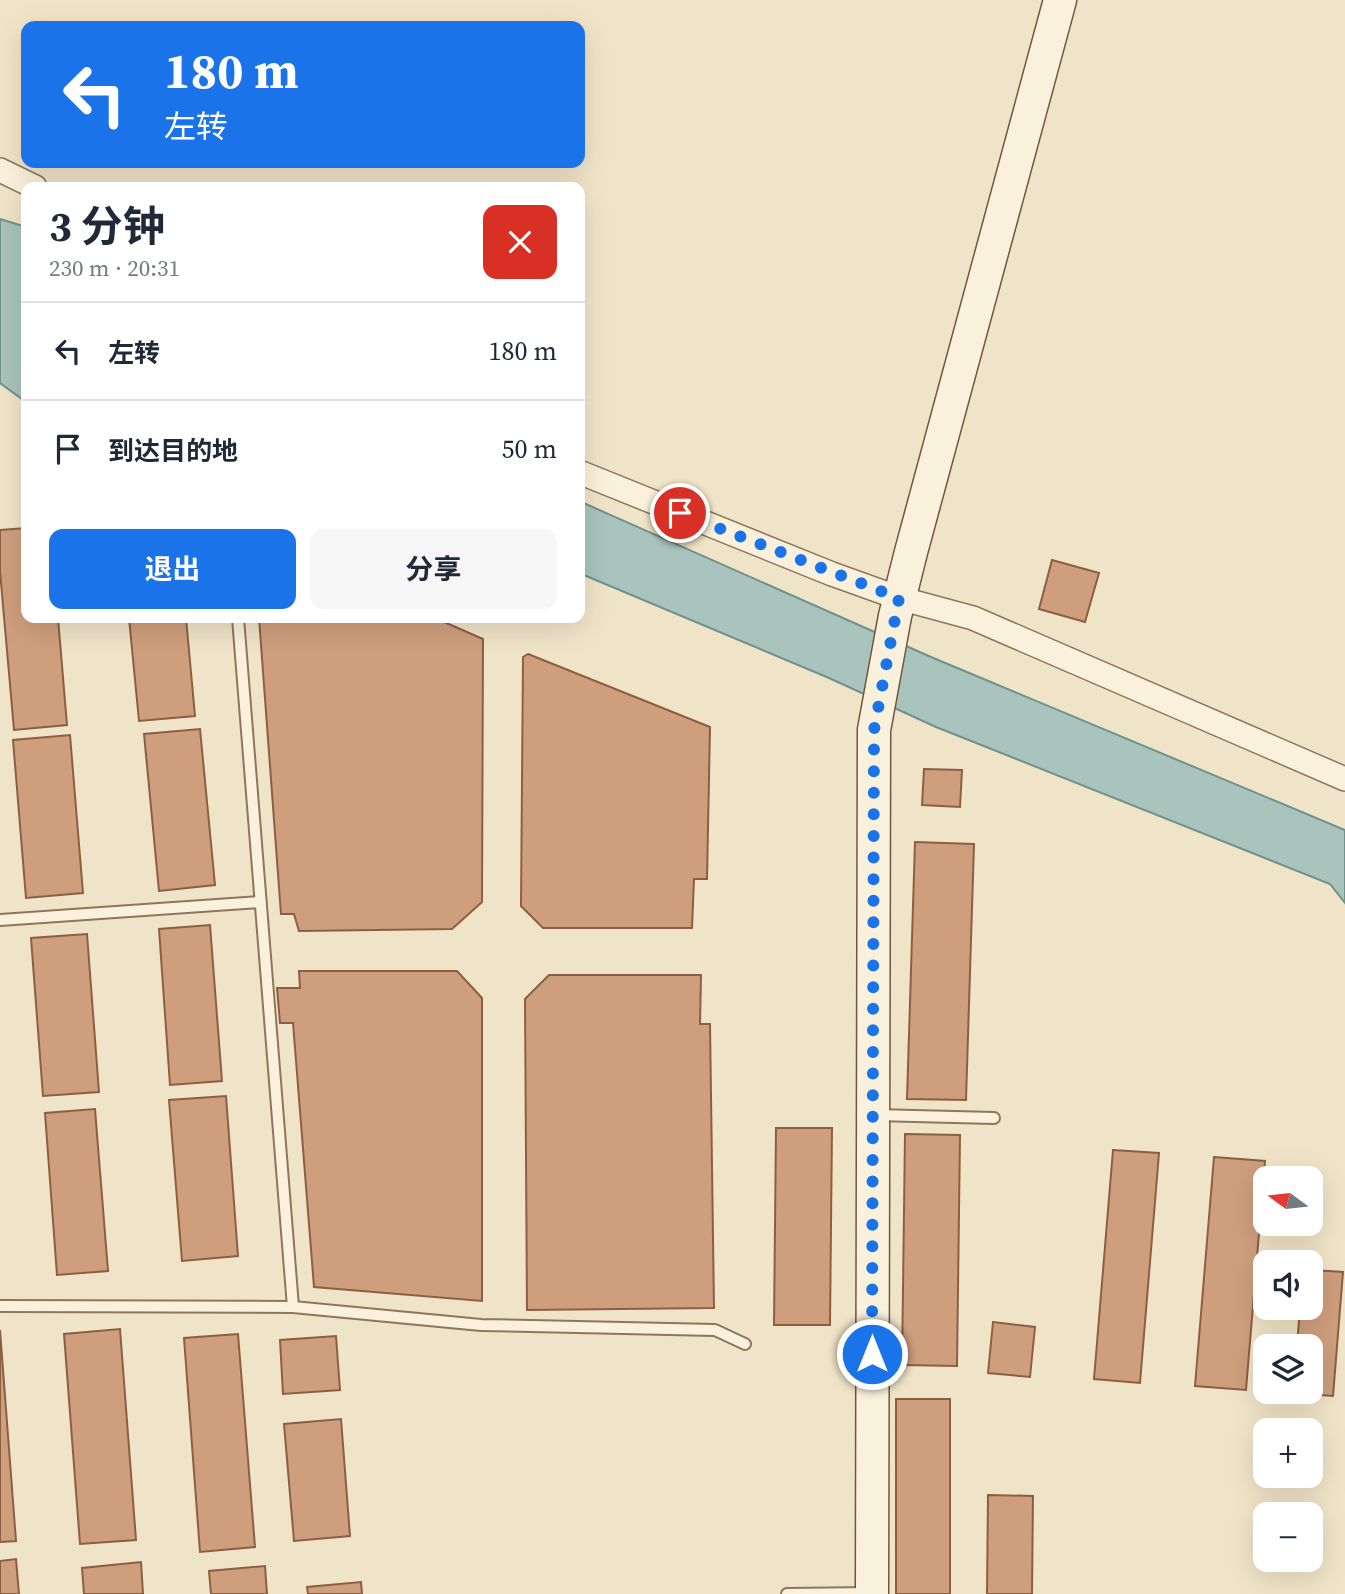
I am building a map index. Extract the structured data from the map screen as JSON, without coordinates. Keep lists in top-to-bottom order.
{
  "north": "left",
  "page": {
    "turn": ["180 m", "左转"],
    "heading": ["3 分钟", "230 m · 20:31"],
    "list": [
      {
        "name": "左转",
        "value": "180 m"
      },
      {
        "name": "到达目的地",
        "value": "50 m"
      }
    ],
    "buttons": ["退出", "分享"],
    "map_buttons": ["+", "−"]
  }
}
